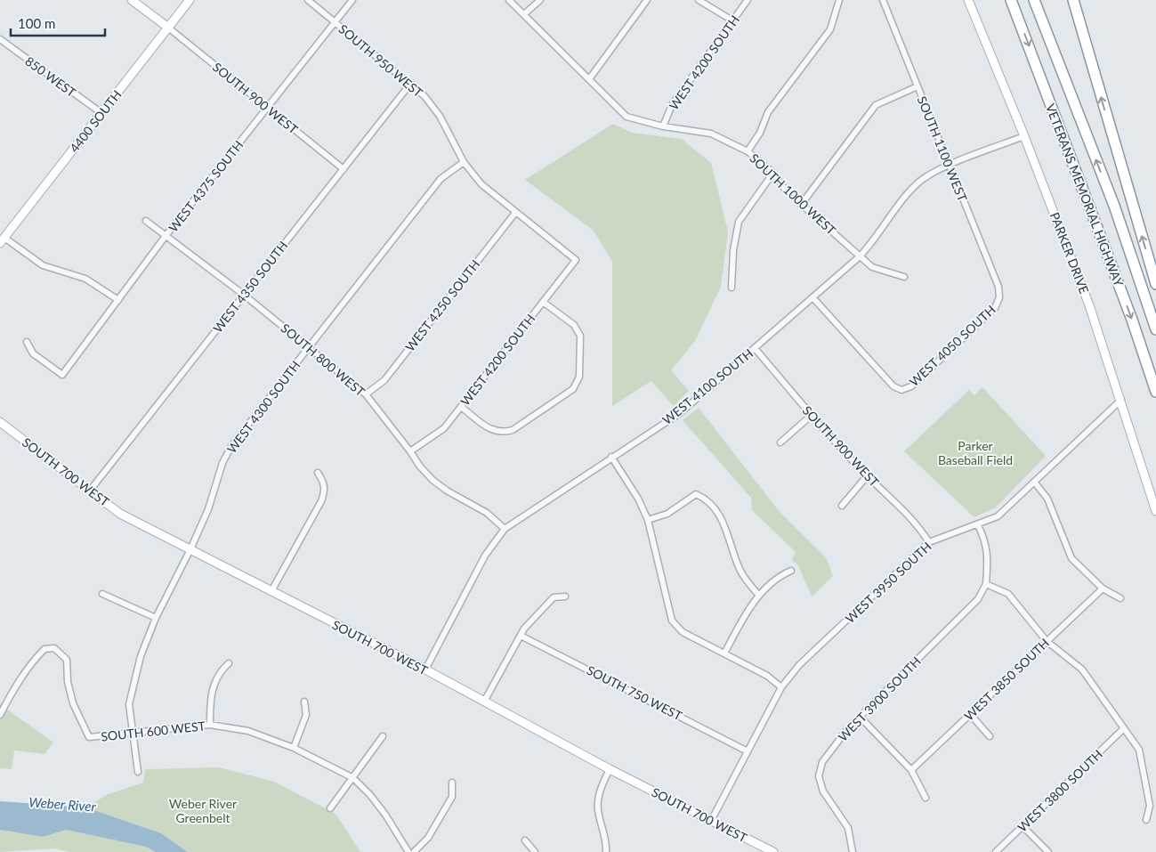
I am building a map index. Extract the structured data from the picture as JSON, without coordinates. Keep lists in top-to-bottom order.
{
  "streets": {
    "highway": ["VETERANS MEMORIAL HIGHWAY"],
    "street": [
      "SOUTH 950 WEST",
      "WEST 4200 SOUTH",
      "850 WEST",
      "SOUTH 900 WEST",
      "4400 SOUTH",
      "SOUTH 1100 WEST",
      "WEST 4375 SOUTH",
      "SOUTH 1000 WEST",
      "PARKER DRIVE",
      "WEST 4350 SOUTH",
      "WEST 4250 SOUTH",
      "WEST 4050 SOUTH",
      "SOUTH 800 WEST",
      "WEST 4100 SOUTH",
      "WEST 4300 SOUTH",
      "SOUTH 700 WEST",
      "WEST 3950 SOUTH",
      "WEST 3850 SOUTH",
      "SOUTH 750 WEST",
      "WEST 3900 SOUTH",
      "SOUTH 600 WEST",
      "WEST 3800 SOUTH"
    ]
  },
  "crossings": [
    ["SOUTH 950 WEST", "WEST 4200 SOUTH"],
    ["SOUTH 950 WEST", "WEST 4375 SOUTH"],
    ["SOUTH 950 WEST", "WEST 4350 SOUTH"],
    ["SOUTH 950 WEST", "WEST 4250 SOUTH"],
    ["SOUTH 950 WEST", "WEST 4300 SOUTH"],
    ["WEST 4200 SOUTH", "SOUTH 1000 WEST"],
    ["WEST 4200 SOUTH", "SOUTH 800 WEST"],
    ["850 WEST", "4400 SOUTH"],
    ["SOUTH 900 WEST", "4400 SOUTH"],
    ["SOUTH 900 WEST", "WEST 4375 SOUTH"],
    ["SOUTH 900 WEST", "WEST 4350 SOUTH"],
    ["SOUTH 900 WEST", "WEST 4100 SOUTH"],
    ["SOUTH 900 WEST", "WEST 3950 SOUTH"],
    ["SOUTH 1100 WEST", "WEST 4050 SOUTH"],
    ["SOUTH 1100 WEST", "WEST 4100 SOUTH"],
    ["WEST 4375 SOUTH", "SOUTH 800 WEST"],
    ["SOUTH 1000 WEST", "WEST 4100 SOUTH"],
    ["PARKER DRIVE", "WEST 4100 SOUTH"],
    ["PARKER DRIVE", "WEST 3950 SOUTH"],
    ["WEST 4350 SOUTH", "SOUTH 800 WEST"],
    ["WEST 4350 SOUTH", "SOUTH 700 WEST"],
    ["WEST 4250 SOUTH", "SOUTH 800 WEST"],
    ["WEST 4050 SOUTH", "WEST 4100 SOUTH"],
    ["SOUTH 800 WEST", "WEST 4100 SOUTH"],
    ["SOUTH 800 WEST", "WEST 4300 SOUTH"],
    ["WEST 4100 SOUTH", "SOUTH 700 WEST"],
    ["WEST 4300 SOUTH", "SOUTH 700 WEST"],
    ["WEST 4300 SOUTH", "SOUTH 600 WEST"],
    ["SOUTH 700 WEST", "WEST 3950 SOUTH"],
    ["WEST 3950 SOUTH", "SOUTH 750 WEST"]
  ],
  "water": ["Weber River"],
  "parks": ["Parker Baseball Field", "Weber River Greenbelt"],
  "scale_bar": "100 m"
}
